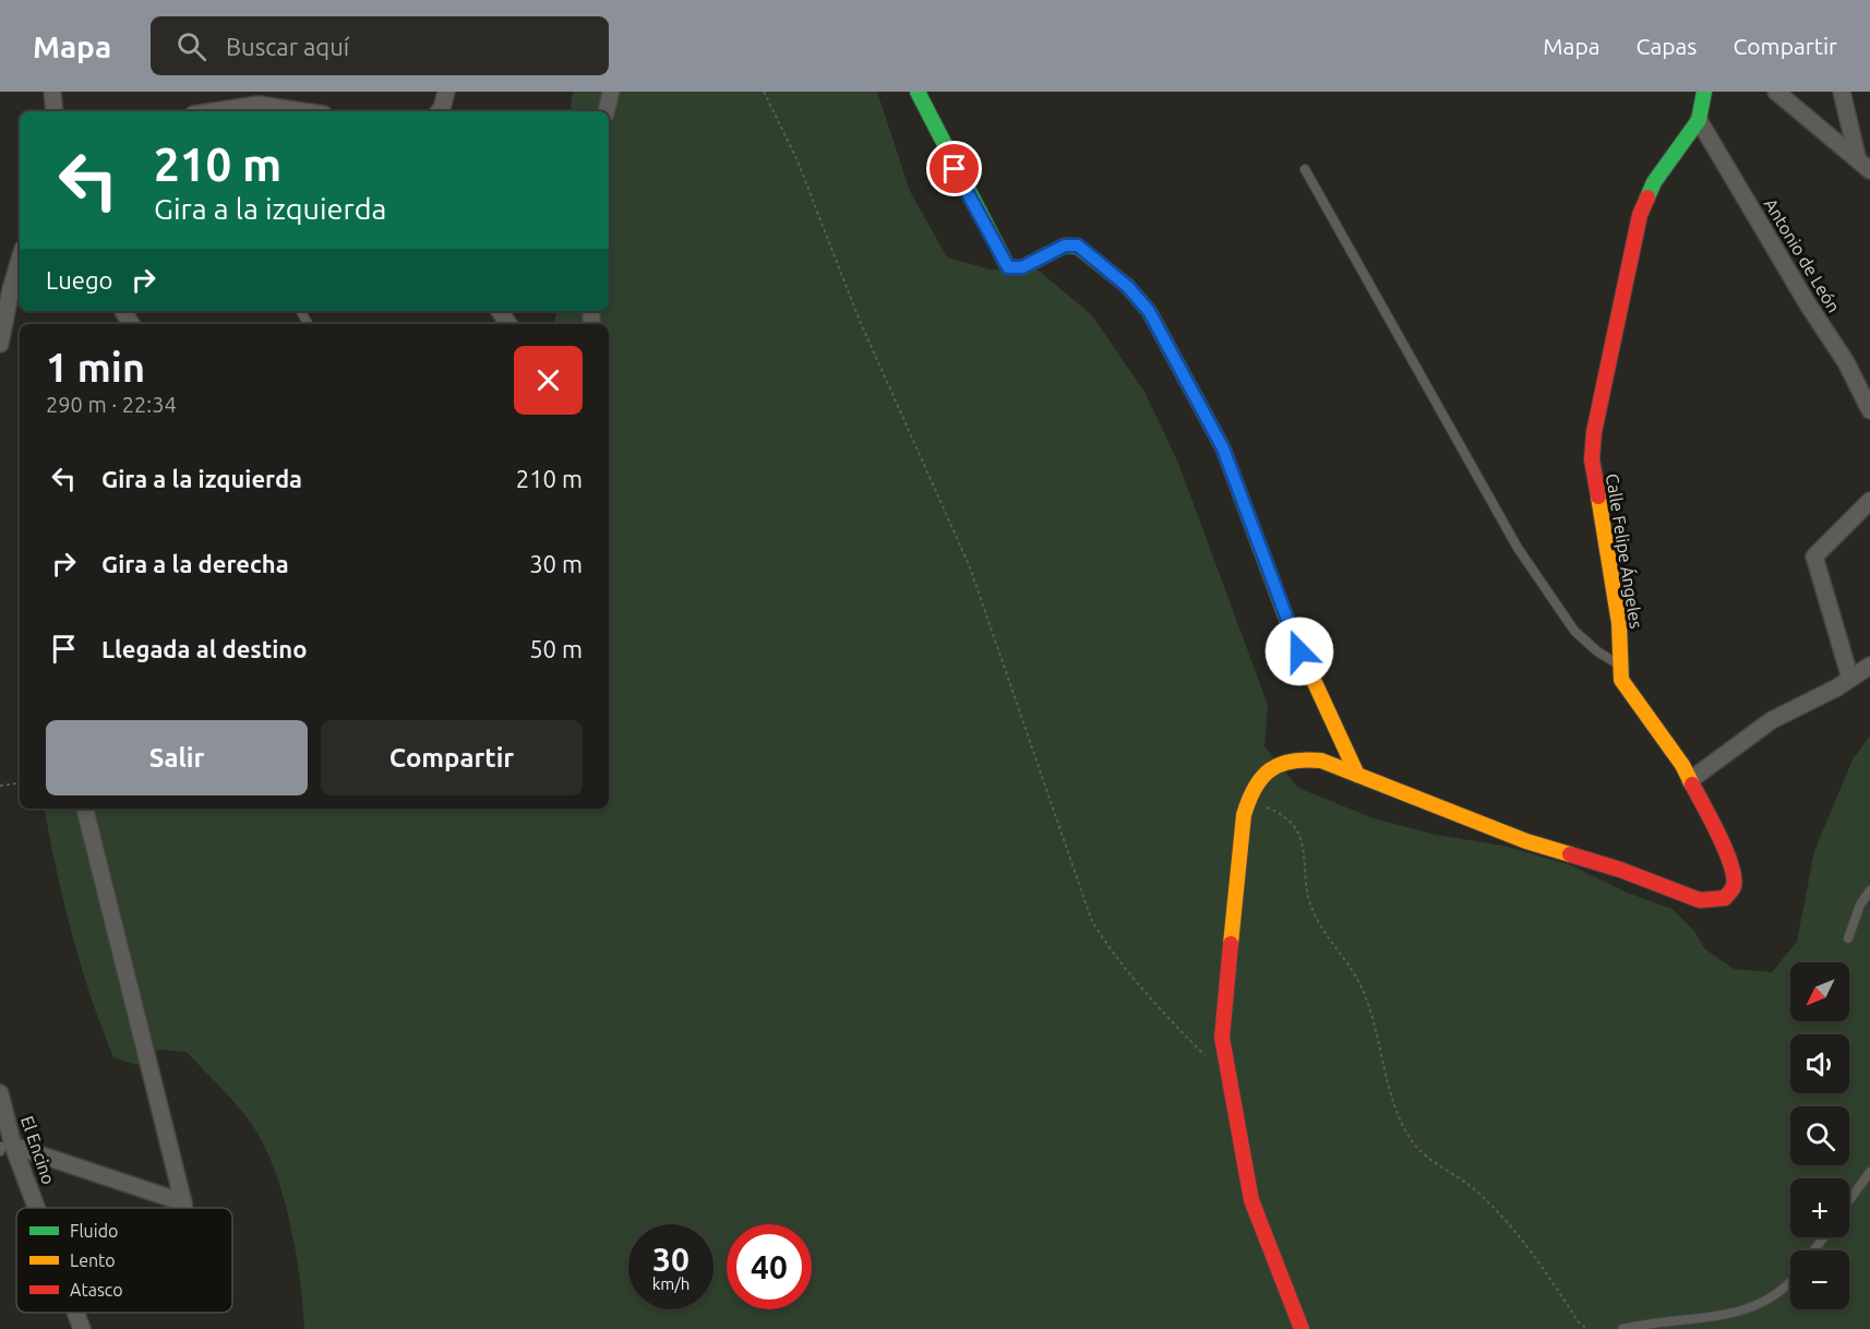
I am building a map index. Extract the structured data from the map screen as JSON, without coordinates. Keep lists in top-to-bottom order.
{
  "streets": {
    "street": ["Antonio de León", "Calle Felipe Ángeles", "El Encino"]
  },
  "crossings": [
    ["Antonio de León", "Calle Felipe Ángeles"]
  ],
  "legend": ["Fluido", "Lento", "Atasco"],
  "north": "bottom left",
  "page": {
    "header": "Mapa",
    "search": "Buscar aquí",
    "nav": ["Mapa", "Capas", "Compartir"],
    "turn": ["210 m", "Gira a la izquierda"],
    "then": "Luego",
    "heading": ["1 min", "290 m · 22:34"],
    "list": [
      {
        "name": "Gira a la izquierda",
        "value": "210 m"
      },
      {
        "name": "Gira a la derecha",
        "value": "30 m"
      },
      {
        "name": "Llegada al destino",
        "value": "50 m"
      }
    ],
    "buttons": ["Salir", "Compartir"],
    "map_buttons": ["+", "−"],
    "speed": "30 km/h",
    "limit": "40"
  }
}
